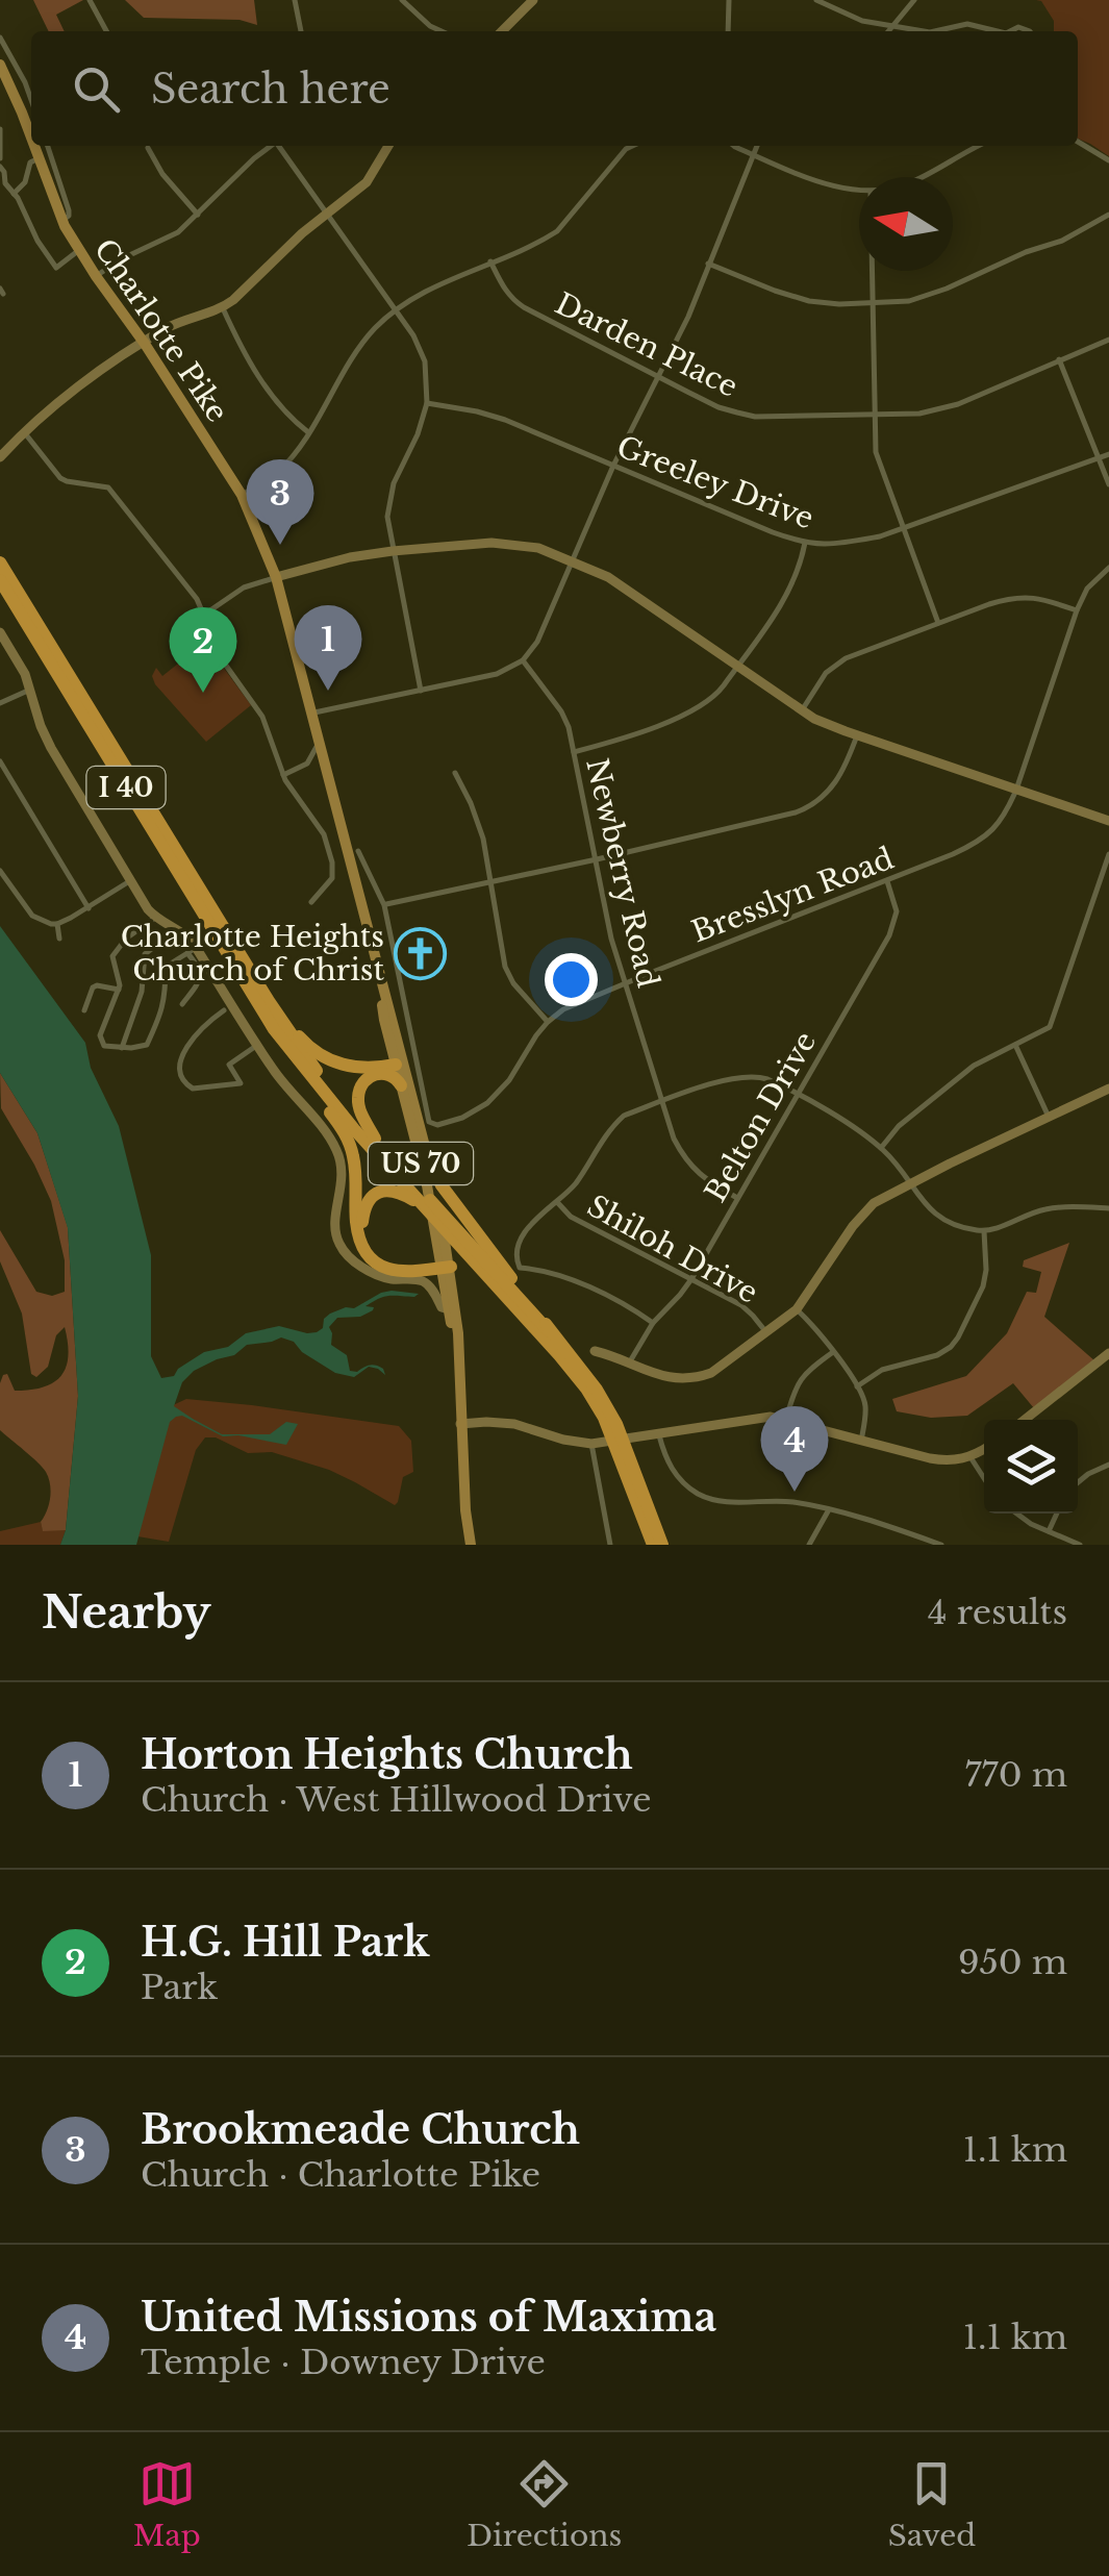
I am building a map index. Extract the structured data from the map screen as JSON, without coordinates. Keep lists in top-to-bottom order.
{
  "streets": {
    "highway": ["I 40"],
    "main road": ["Charlotte Pike", "US 70"],
    "street": [
      "Darden Place",
      "Greeley Drive",
      "Newberry Road",
      "Bresslyn Road",
      "Belton Drive",
      "Shiloh Drive"
    ]
  },
  "crossings": [
    ["Charlotte Pike", "Bresslyn Road"],
    ["Newberry Road", "Bresslyn Road"],
    ["Newberry Road", "Belton Drive"],
    ["Bresslyn Road", "Belton Drive"],
    ["Belton Drive", "Shiloh Drive"]
  ],
  "places": {
    "church": ["Charlotte Heights Church of Christ"]
  },
  "north": "left",
  "page": {
    "search": "Search here",
    "pins": [
      "3",
      "1",
      "2",
      "4"
    ],
    "heading": ["Nearby", "4 results"],
    "list": [
      {
        "mark": "1",
        "name": "Horton Heights Church",
        "note": "Church · West Hillwood Drive",
        "value": "770 m"
      },
      {
        "mark": "2",
        "name": "H.G. Hill Park",
        "note": "Park",
        "value": "950 m"
      },
      {
        "mark": "3",
        "name": "Brookmeade Church",
        "note": "Church · Charlotte Pike",
        "value": "1.1 km"
      },
      {
        "mark": "4",
        "name": "United Missions of Maxima",
        "note": "Temple · Downey Drive",
        "value": "1.1 km"
      }
    ],
    "nav": ["Map", "Directions", "Saved"]
  }
}
